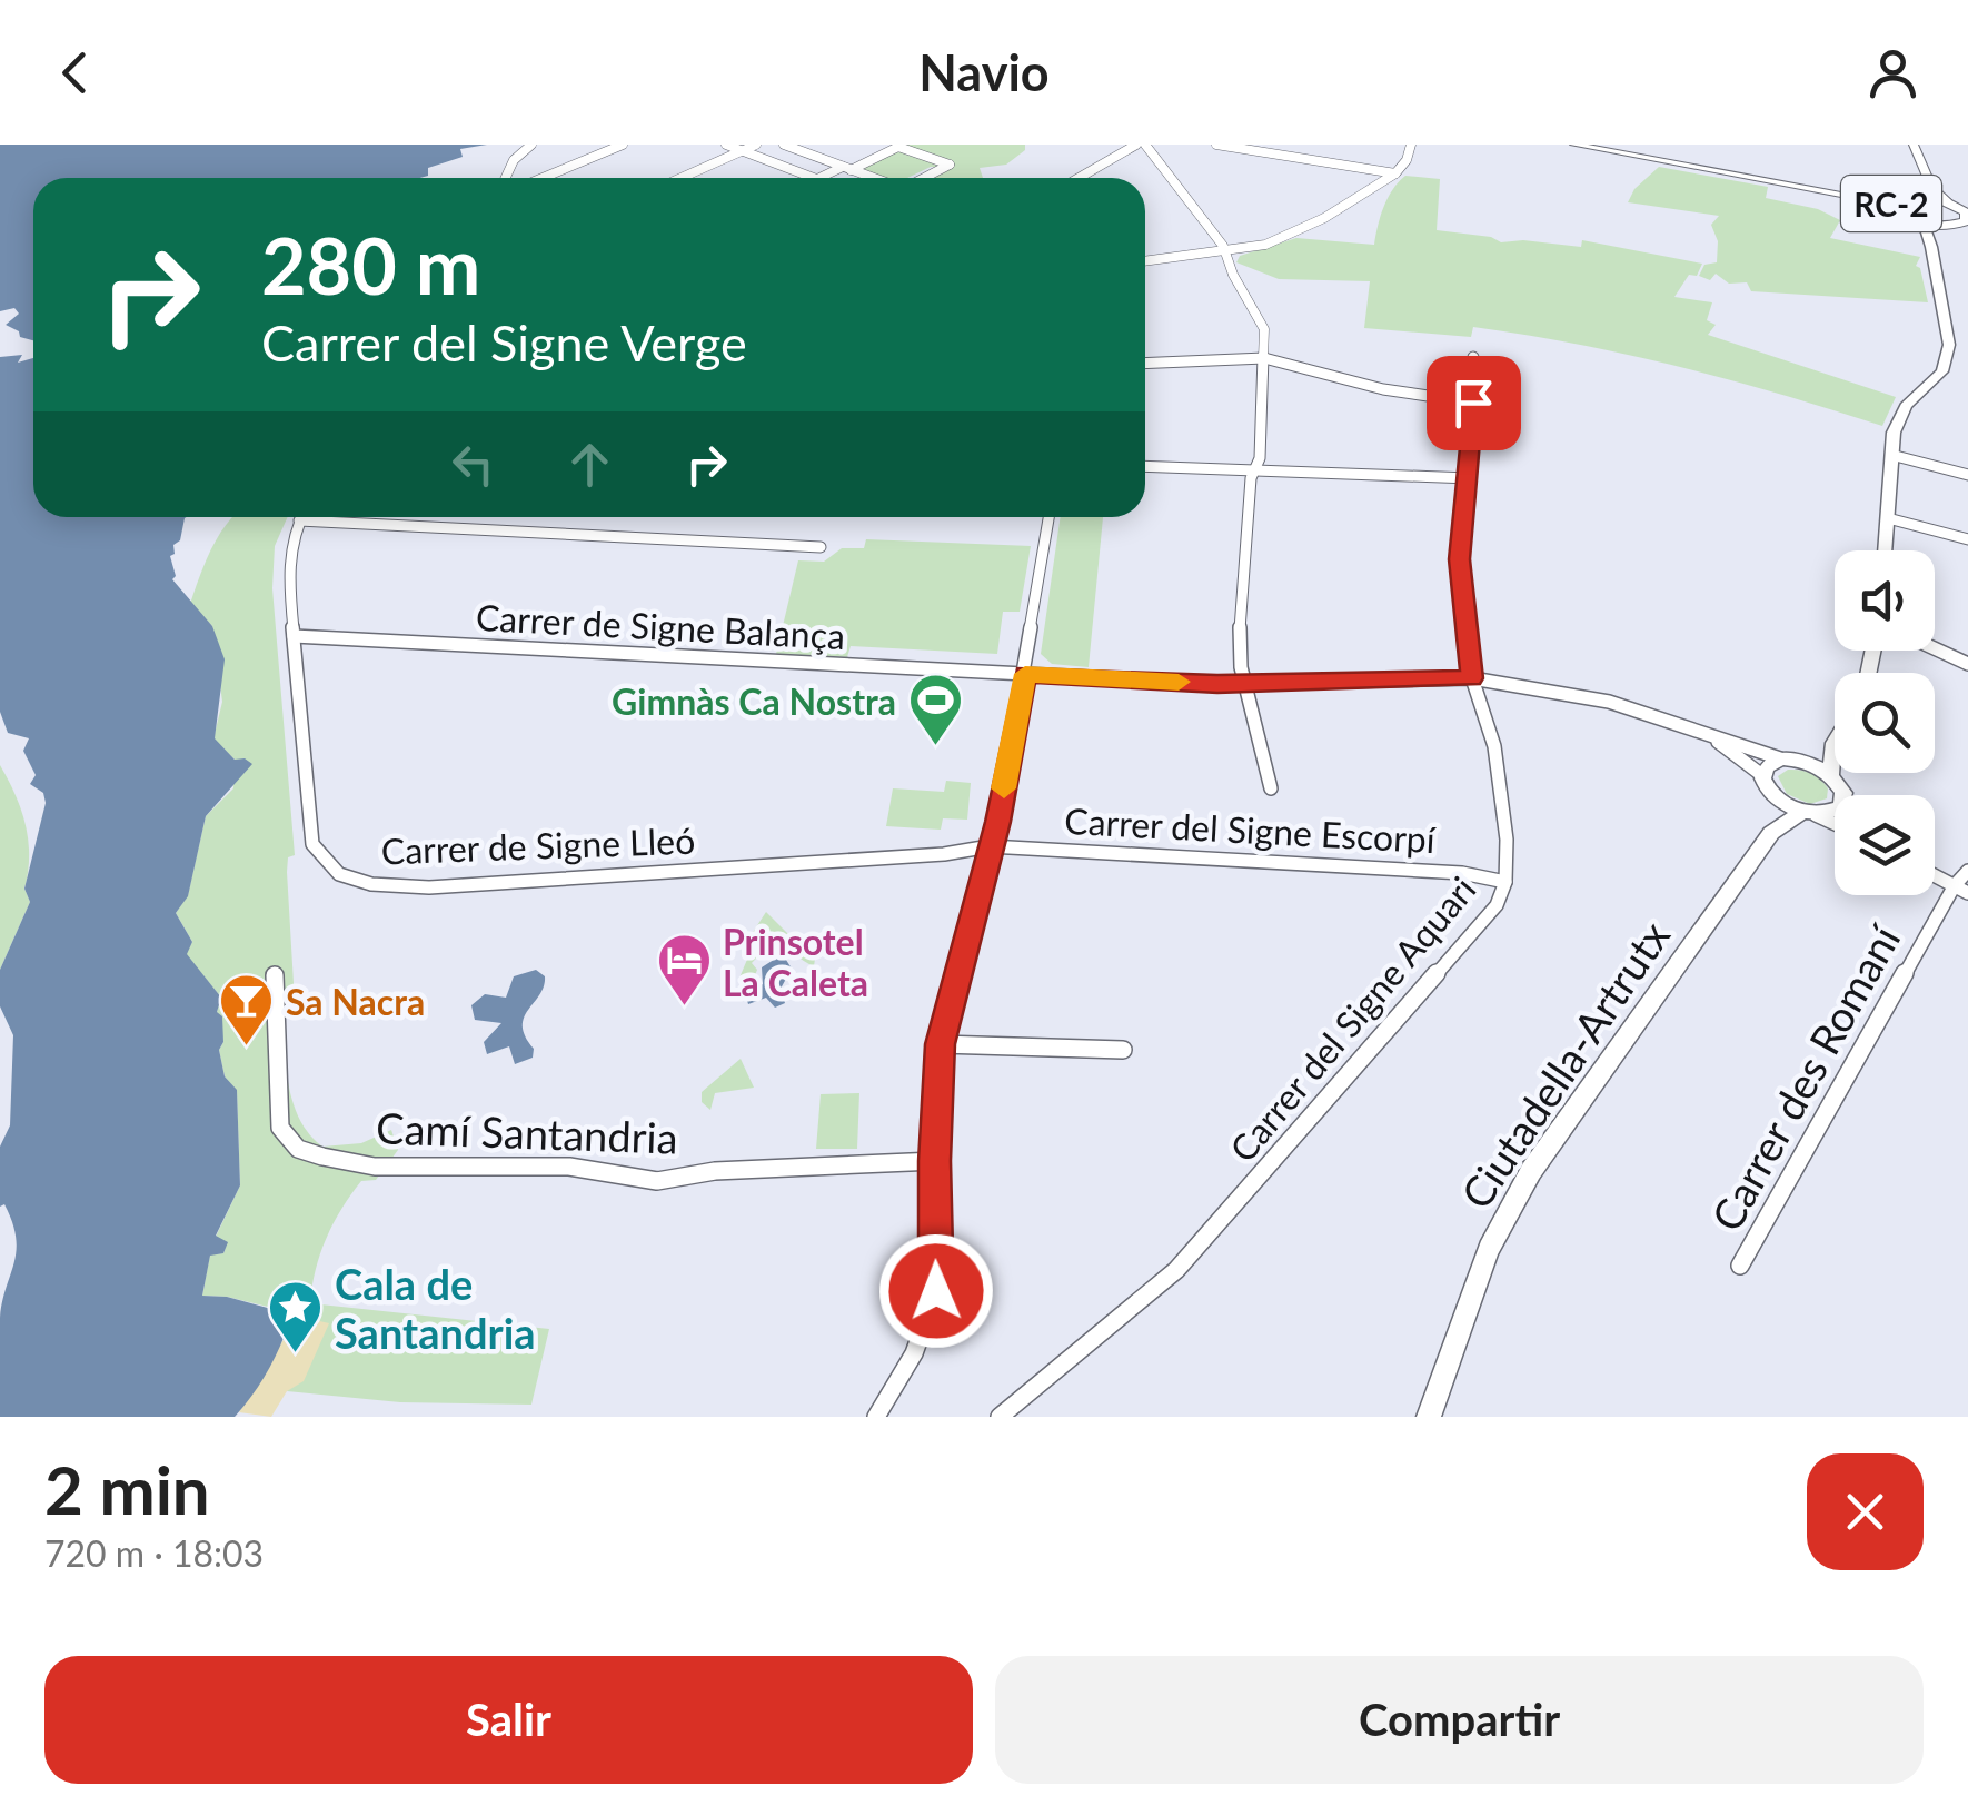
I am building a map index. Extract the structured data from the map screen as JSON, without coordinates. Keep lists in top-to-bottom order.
{
  "streets": {
    "main road": ["RC-2", "Ciutadella-Artrutx"],
    "street": [
      "Carrer de Signe Balança",
      "Carrer del Signe Escorpí",
      "Carrer de Signe Lleó",
      "Carrer del Signe Aquari",
      "Carrer des Romaní",
      "Camí Santandria"
    ]
  },
  "crossings": [
    ["Carrer de Signe Balança", "Carrer de Signe Lleó"],
    ["Carrer de Signe Balança", "Carrer del Signe Aquari"],
    ["Carrer del Signe Escorpí", "Carrer de Signe Lleó"],
    ["Carrer del Signe Escorpí", "Carrer del Signe Aquari"]
  ],
  "places": {
    "sports": ["Gimnàs Ca Nostra"],
    "hotel": ["Prinsotel La Caleta"],
    "bar": ["Sa Nacra"],
    "place": ["Cala de Santandria"]
  },
  "page": {
    "header": "Navio",
    "turn": ["280 m", "Carrer del Signe Verge"],
    "heading": ["2 min", "720 m · 18:03"],
    "buttons": ["Salir", "Compartir"]
  }
}
